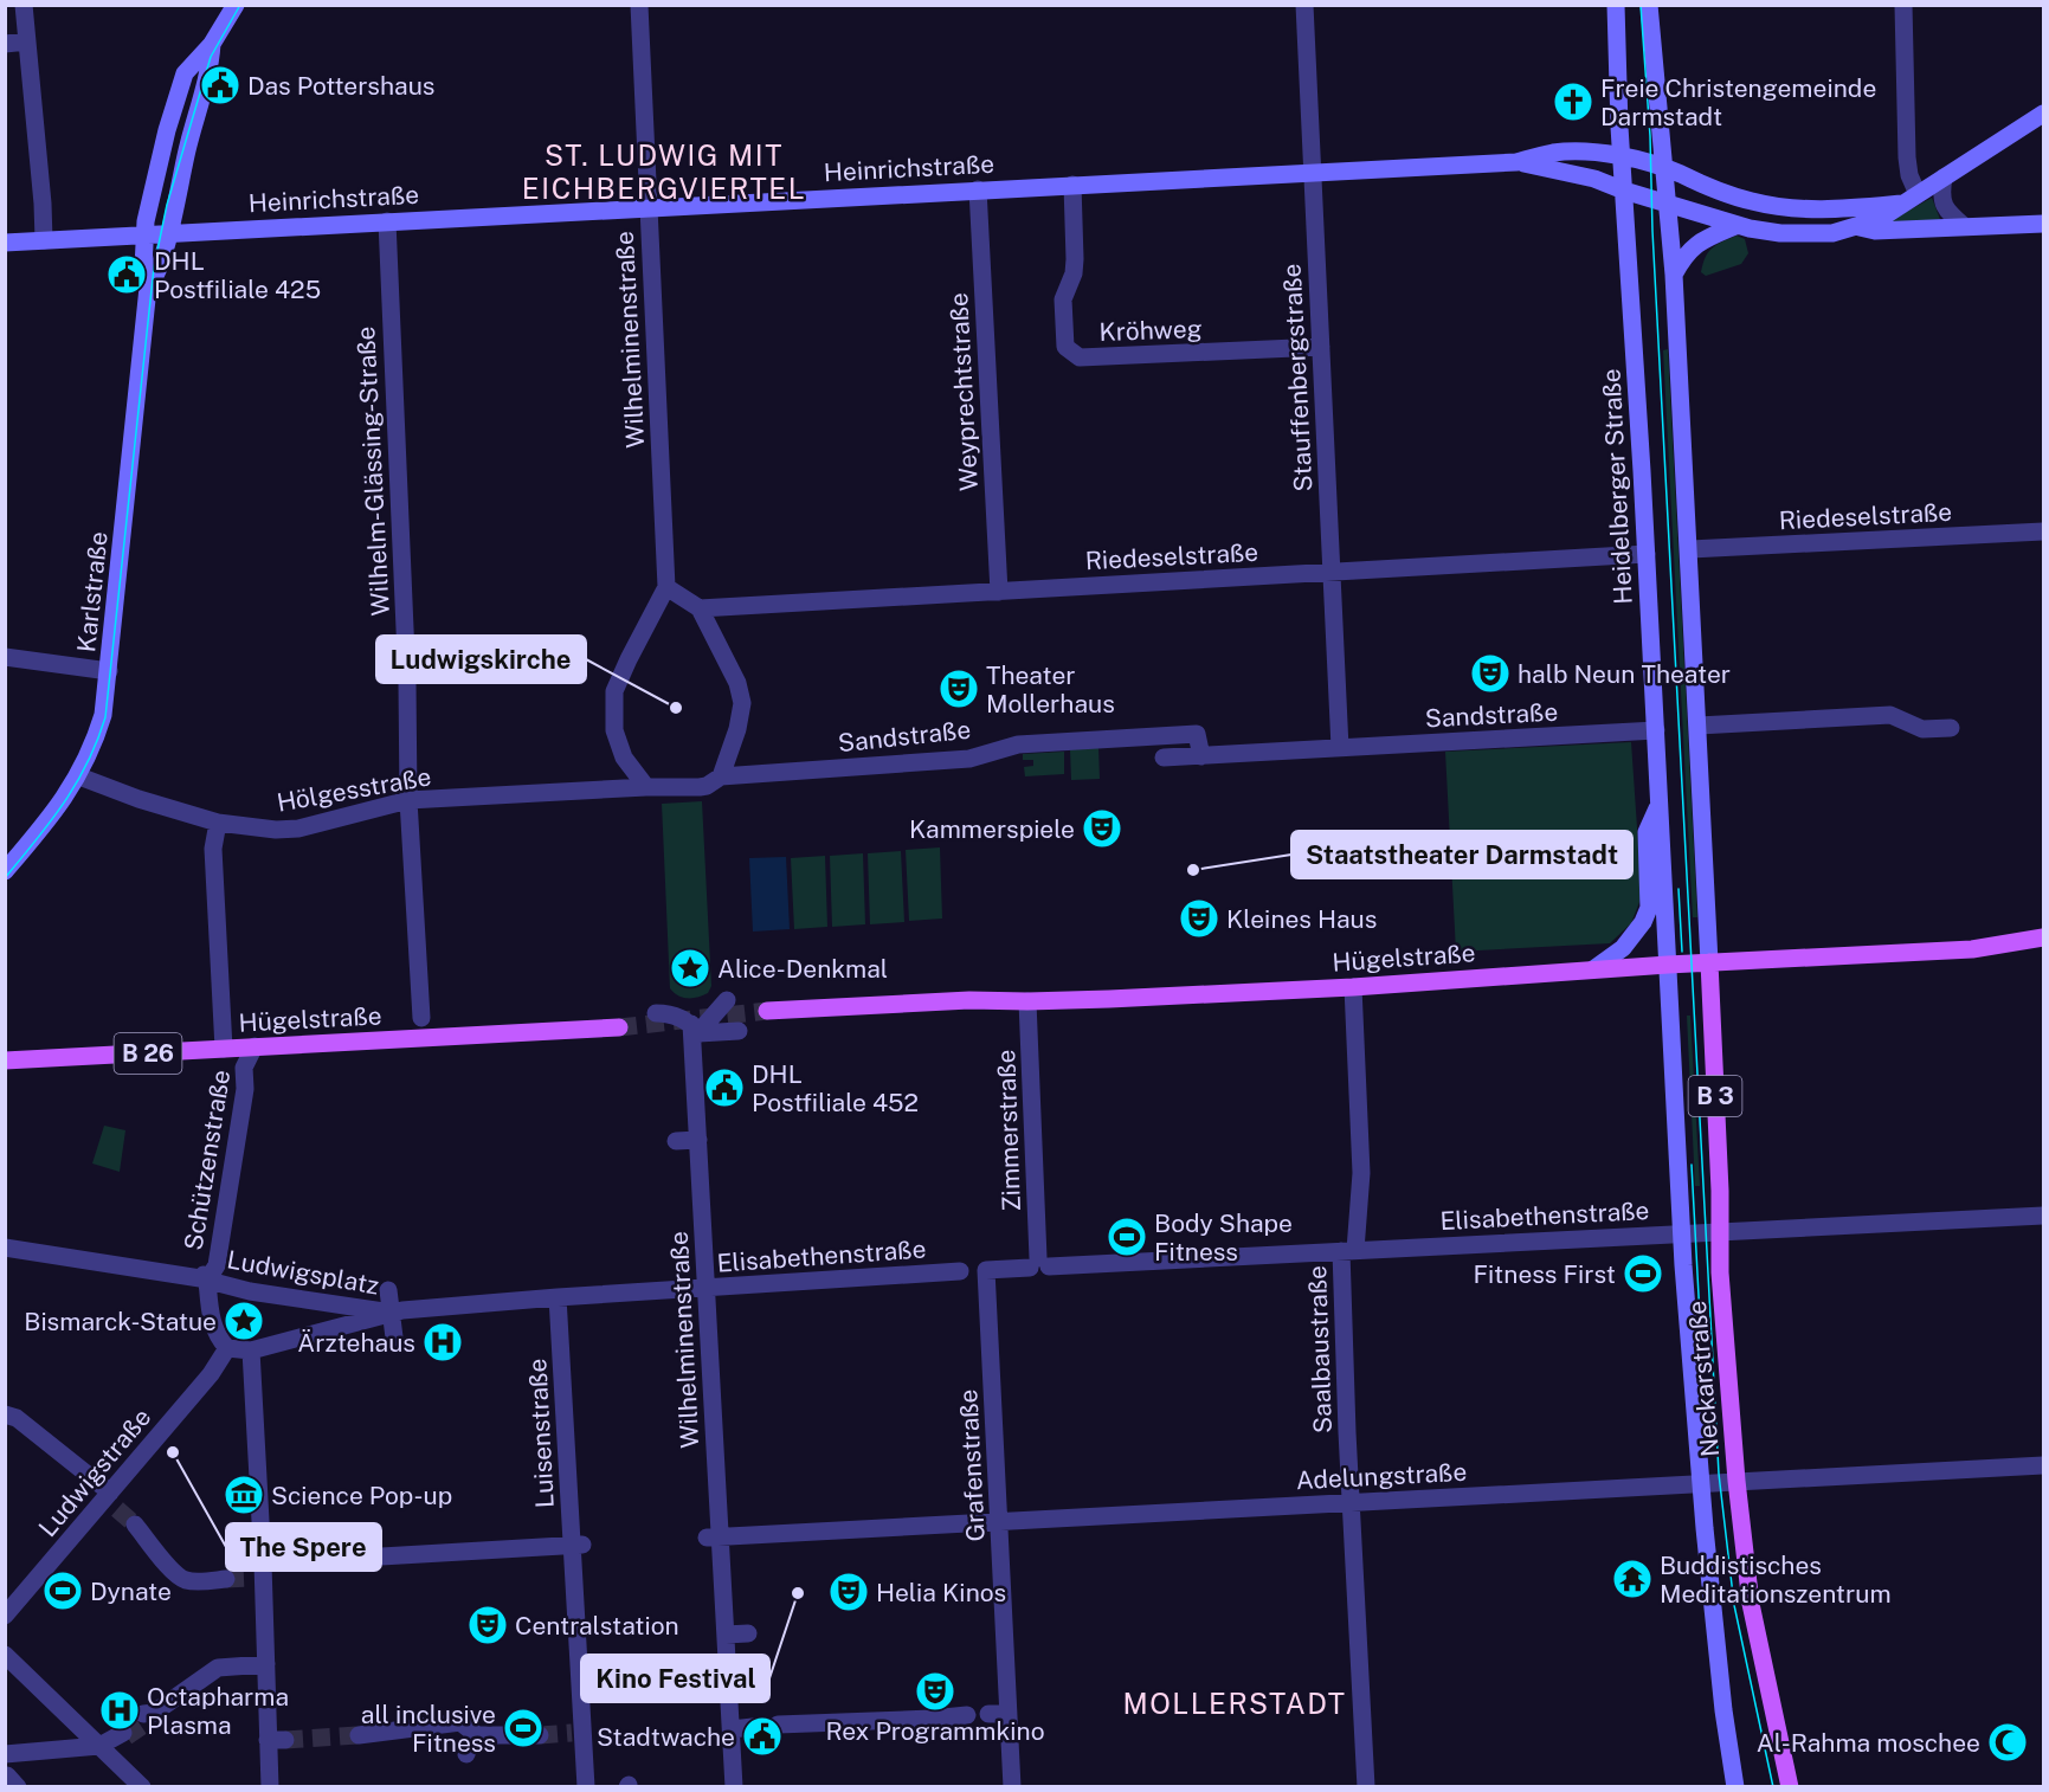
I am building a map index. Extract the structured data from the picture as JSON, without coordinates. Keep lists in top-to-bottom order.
{
  "streets": {
    "main road": [
      "Heinrichstraße",
      "Heidelberger Straße",
      "Karlstraße",
      "Hügelstraße",
      "B 26",
      "B 3",
      "Neckarstraße"
    ],
    "street": [
      "Kröhweg",
      "Wilhelminenstraße",
      "Stauffenbergstraße",
      "Weyprechtstraße",
      "Wilhelm-Glässing-Straße",
      "Riedeselstraße",
      "Sandstraße",
      "Hölgesstraße",
      "Zimmerstraße",
      "Schützenstraße",
      "Elisabethenstraße",
      "Ludwigsplatz",
      "Saalbaustraße",
      "Luisenstraße",
      "Grafenstraße",
      "Ludwigstraße",
      "Adelungstraße"
    ]
  },
  "crossings": [
    ["Heinrichstraße", "Kröhweg"],
    ["Heinrichstraße", "Wilhelminenstraße"],
    ["Heinrichstraße", "Stauffenbergstraße"],
    ["Heinrichstraße", "Weyprechtstraße"],
    ["Heinrichstraße", "Wilhelm-Glässing-Straße"],
    ["Heinrichstraße", "Heidelberger Straße"],
    ["Heinrichstraße", "Karlstraße"],
    ["Heinrichstraße", "B 3"],
    ["Kröhweg", "Stauffenbergstraße"],
    ["Wilhelminenstraße", "Elisabethenstraße"],
    ["Wilhelminenstraße", "Adelungstraße"],
    ["Stauffenbergstraße", "Riedeselstraße"],
    ["Stauffenbergstraße", "Sandstraße"],
    ["Weyprechtstraße", "Riedeselstraße"],
    ["Wilhelm-Glässing-Straße", "Hölgesstraße"],
    ["Heidelberger Straße", "Riedeselstraße"],
    ["Heidelberger Straße", "Sandstraße"],
    ["Heidelberger Straße", "Hügelstraße"],
    ["Heidelberger Straße", "Neckarstraße"],
    ["Riedeselstraße", "B 3"],
    ["Karlstraße", "Hölgesstraße"],
    ["Sandstraße", "Hölgesstraße"],
    ["Hölgesstraße", "Schützenstraße"],
    ["Hügelstraße", "B 3"],
    ["Hügelstraße", "Zimmerstraße"],
    ["Hügelstraße", "Schützenstraße"],
    ["Hügelstraße", "Saalbaustraße"],
    ["Hügelstraße", "Neckarstraße"],
    ["B 3", "Neckarstraße"],
    ["Zimmerstraße", "Elisabethenstraße"],
    ["Schützenstraße", "Ludwigsplatz"],
    ["Elisabethenstraße", "Ludwigsplatz"],
    ["Elisabethenstraße", "Saalbaustraße"],
    ["Elisabethenstraße", "Neckarstraße"],
    ["Elisabethenstraße", "Luisenstraße"],
    ["Elisabethenstraße", "Grafenstraße"],
    ["Ludwigsplatz", "Ludwigstraße"],
    ["Saalbaustraße", "Adelungstraße"],
    ["Neckarstraße", "Adelungstraße"],
    ["Grafenstraße", "Adelungstraße"]
  ],
  "districts": ["ST. LUDWIG MIT EICHBERGVIERTEL", "MOLLERSTADT"],
  "places": {
    "public building": [
      "Das Pottershaus",
      "DHL Postfiliale 425",
      "DHL Postfiliale 452",
      "Stadtwache"
    ],
    "church": ["Freie Christengemeinde Darmstadt"],
    "theatre": [
      "halb Neun Theater",
      "Theater Mollerhaus",
      "Kammerspiele",
      "Kleines Haus",
      "Helia Kinos",
      "Centralstation",
      "Rex Programmkino"
    ],
    "other": [
      "Ludwigskirche",
      "Staatstheater Darmstadt",
      "The Spere",
      "Kino Festival"
    ],
    "place": ["Alice-Denkmal", "Bismarck-Statue"],
    "sports": [
      "Body Shape Fitness",
      "Fitness First",
      "Dynate",
      "all inclusive Fitness"
    ],
    "hospital": ["Ärztehaus", "Octapharma Plasma"],
    "museum": ["Science Pop-up"],
    "temple": ["Buddistisches Meditationszentrum"],
    "mosque": ["Al-Rahma moschee"]
  }
}
